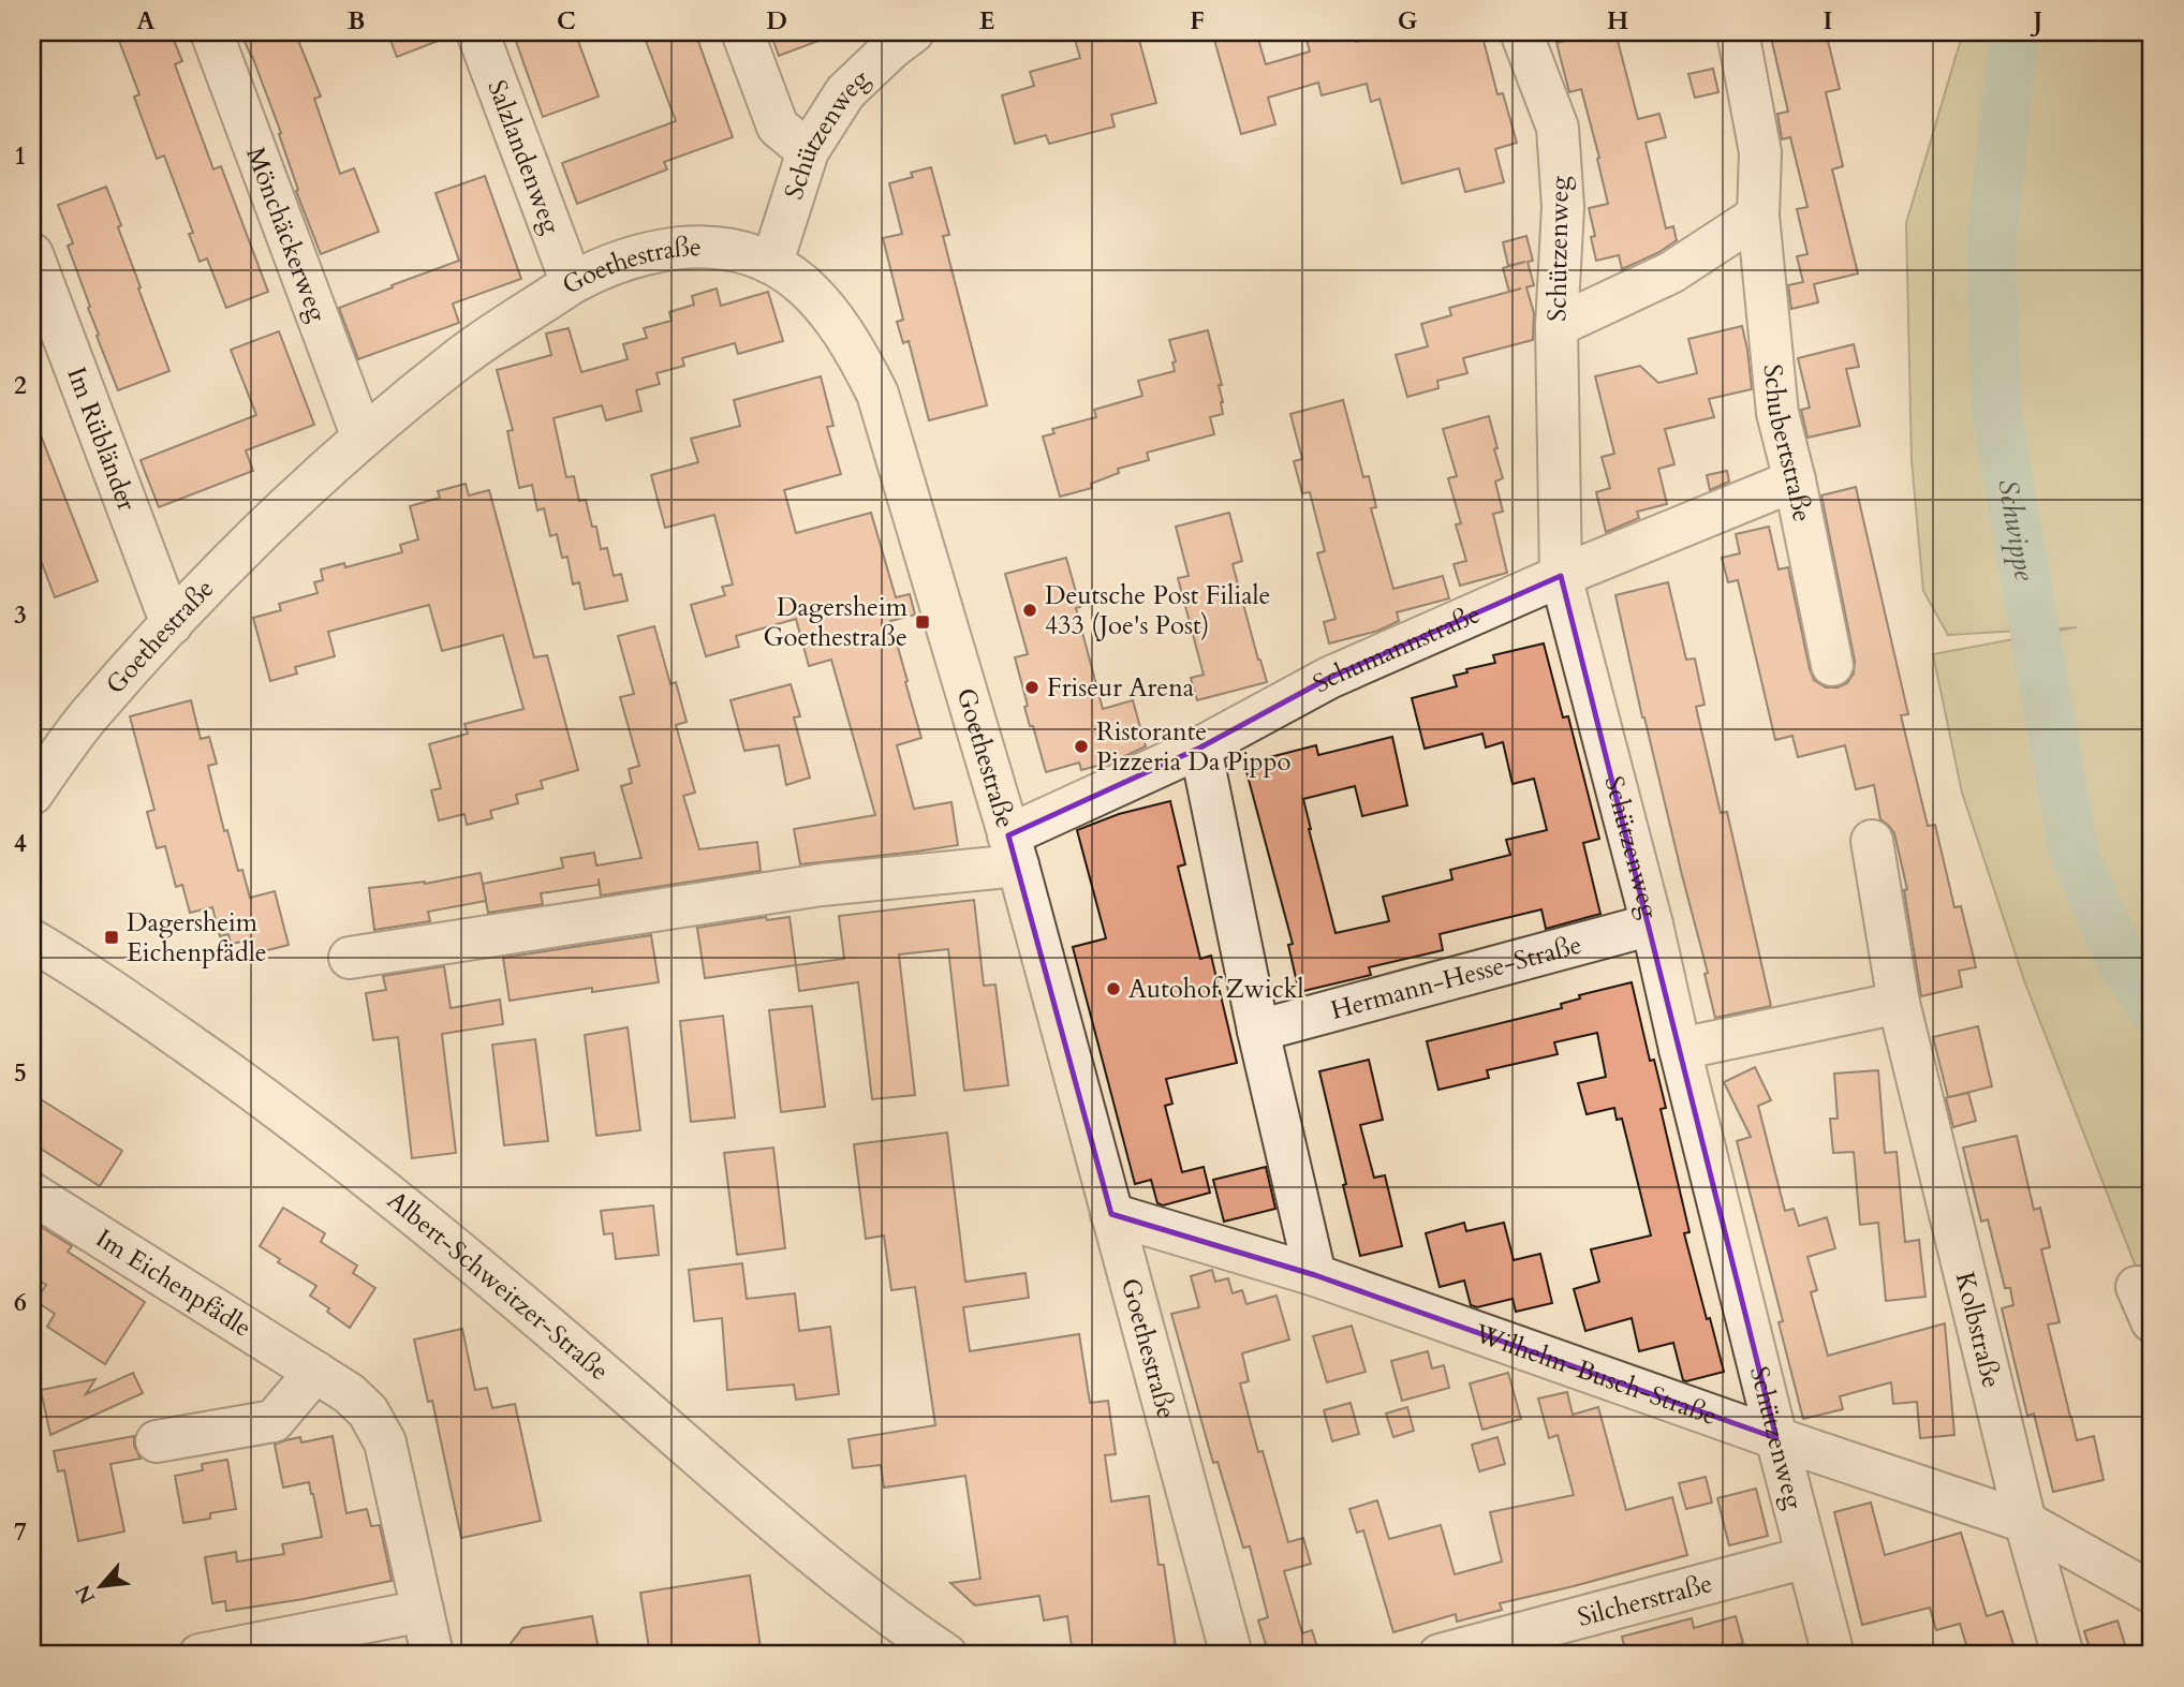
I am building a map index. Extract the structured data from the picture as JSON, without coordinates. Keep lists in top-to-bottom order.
{
  "streets": {
    "street": [
      "Schützenweg",
      "Salzlandenweg",
      "Mönchäckerweg",
      "Goethestraße",
      "Im Rübländer",
      "Schubertstraße",
      "Schumannstraße",
      "Hermann-Hesse-Straße",
      "Im Eichenpfädle",
      "Albert-Schweitzer-Straße",
      "Kolbstraße",
      "Wilhelm-Busch-Straße",
      "Silcherstraße"
    ]
  },
  "crossings": [
    ["Schützenweg", "Goethestraße"],
    ["Schützenweg", "Schumannstraße"],
    ["Schützenweg", "Hermann-Hesse-Straße"],
    ["Schützenweg", "Wilhelm-Busch-Straße"],
    ["Schützenweg", "Silcherstraße"],
    ["Salzlandenweg", "Goethestraße"],
    ["Mönchäckerweg", "Goethestraße"],
    ["Goethestraße", "Im Rübländer"],
    ["Goethestraße", "Schumannstraße"],
    ["Goethestraße", "Wilhelm-Busch-Straße"],
    ["Schubertstraße", "Schumannstraße"],
    ["Kolbstraße", "Wilhelm-Busch-Straße"]
  ],
  "water": ["Schwippe"],
  "places": {
    "other": [
      "Deutsche Post Filiale 433 (Joe's Post)",
      "Friseur Arena",
      "Ristorante Pizzeria Da Pippo",
      "Autohof Zwickl"
    ],
    "transit": ["Dagersheim Goethestraße", "Dagersheim Eichenpfädle"]
  },
  "north": "bottom left",
  "grid": {
    "columns": [
      "A",
      "B",
      "C",
      "D",
      "E",
      "F",
      "G",
      "H",
      "I",
      "J"
    ],
    "rows": [
      "1",
      "2",
      "3",
      "4",
      "5",
      "6",
      "7"
    ]
  }
}
